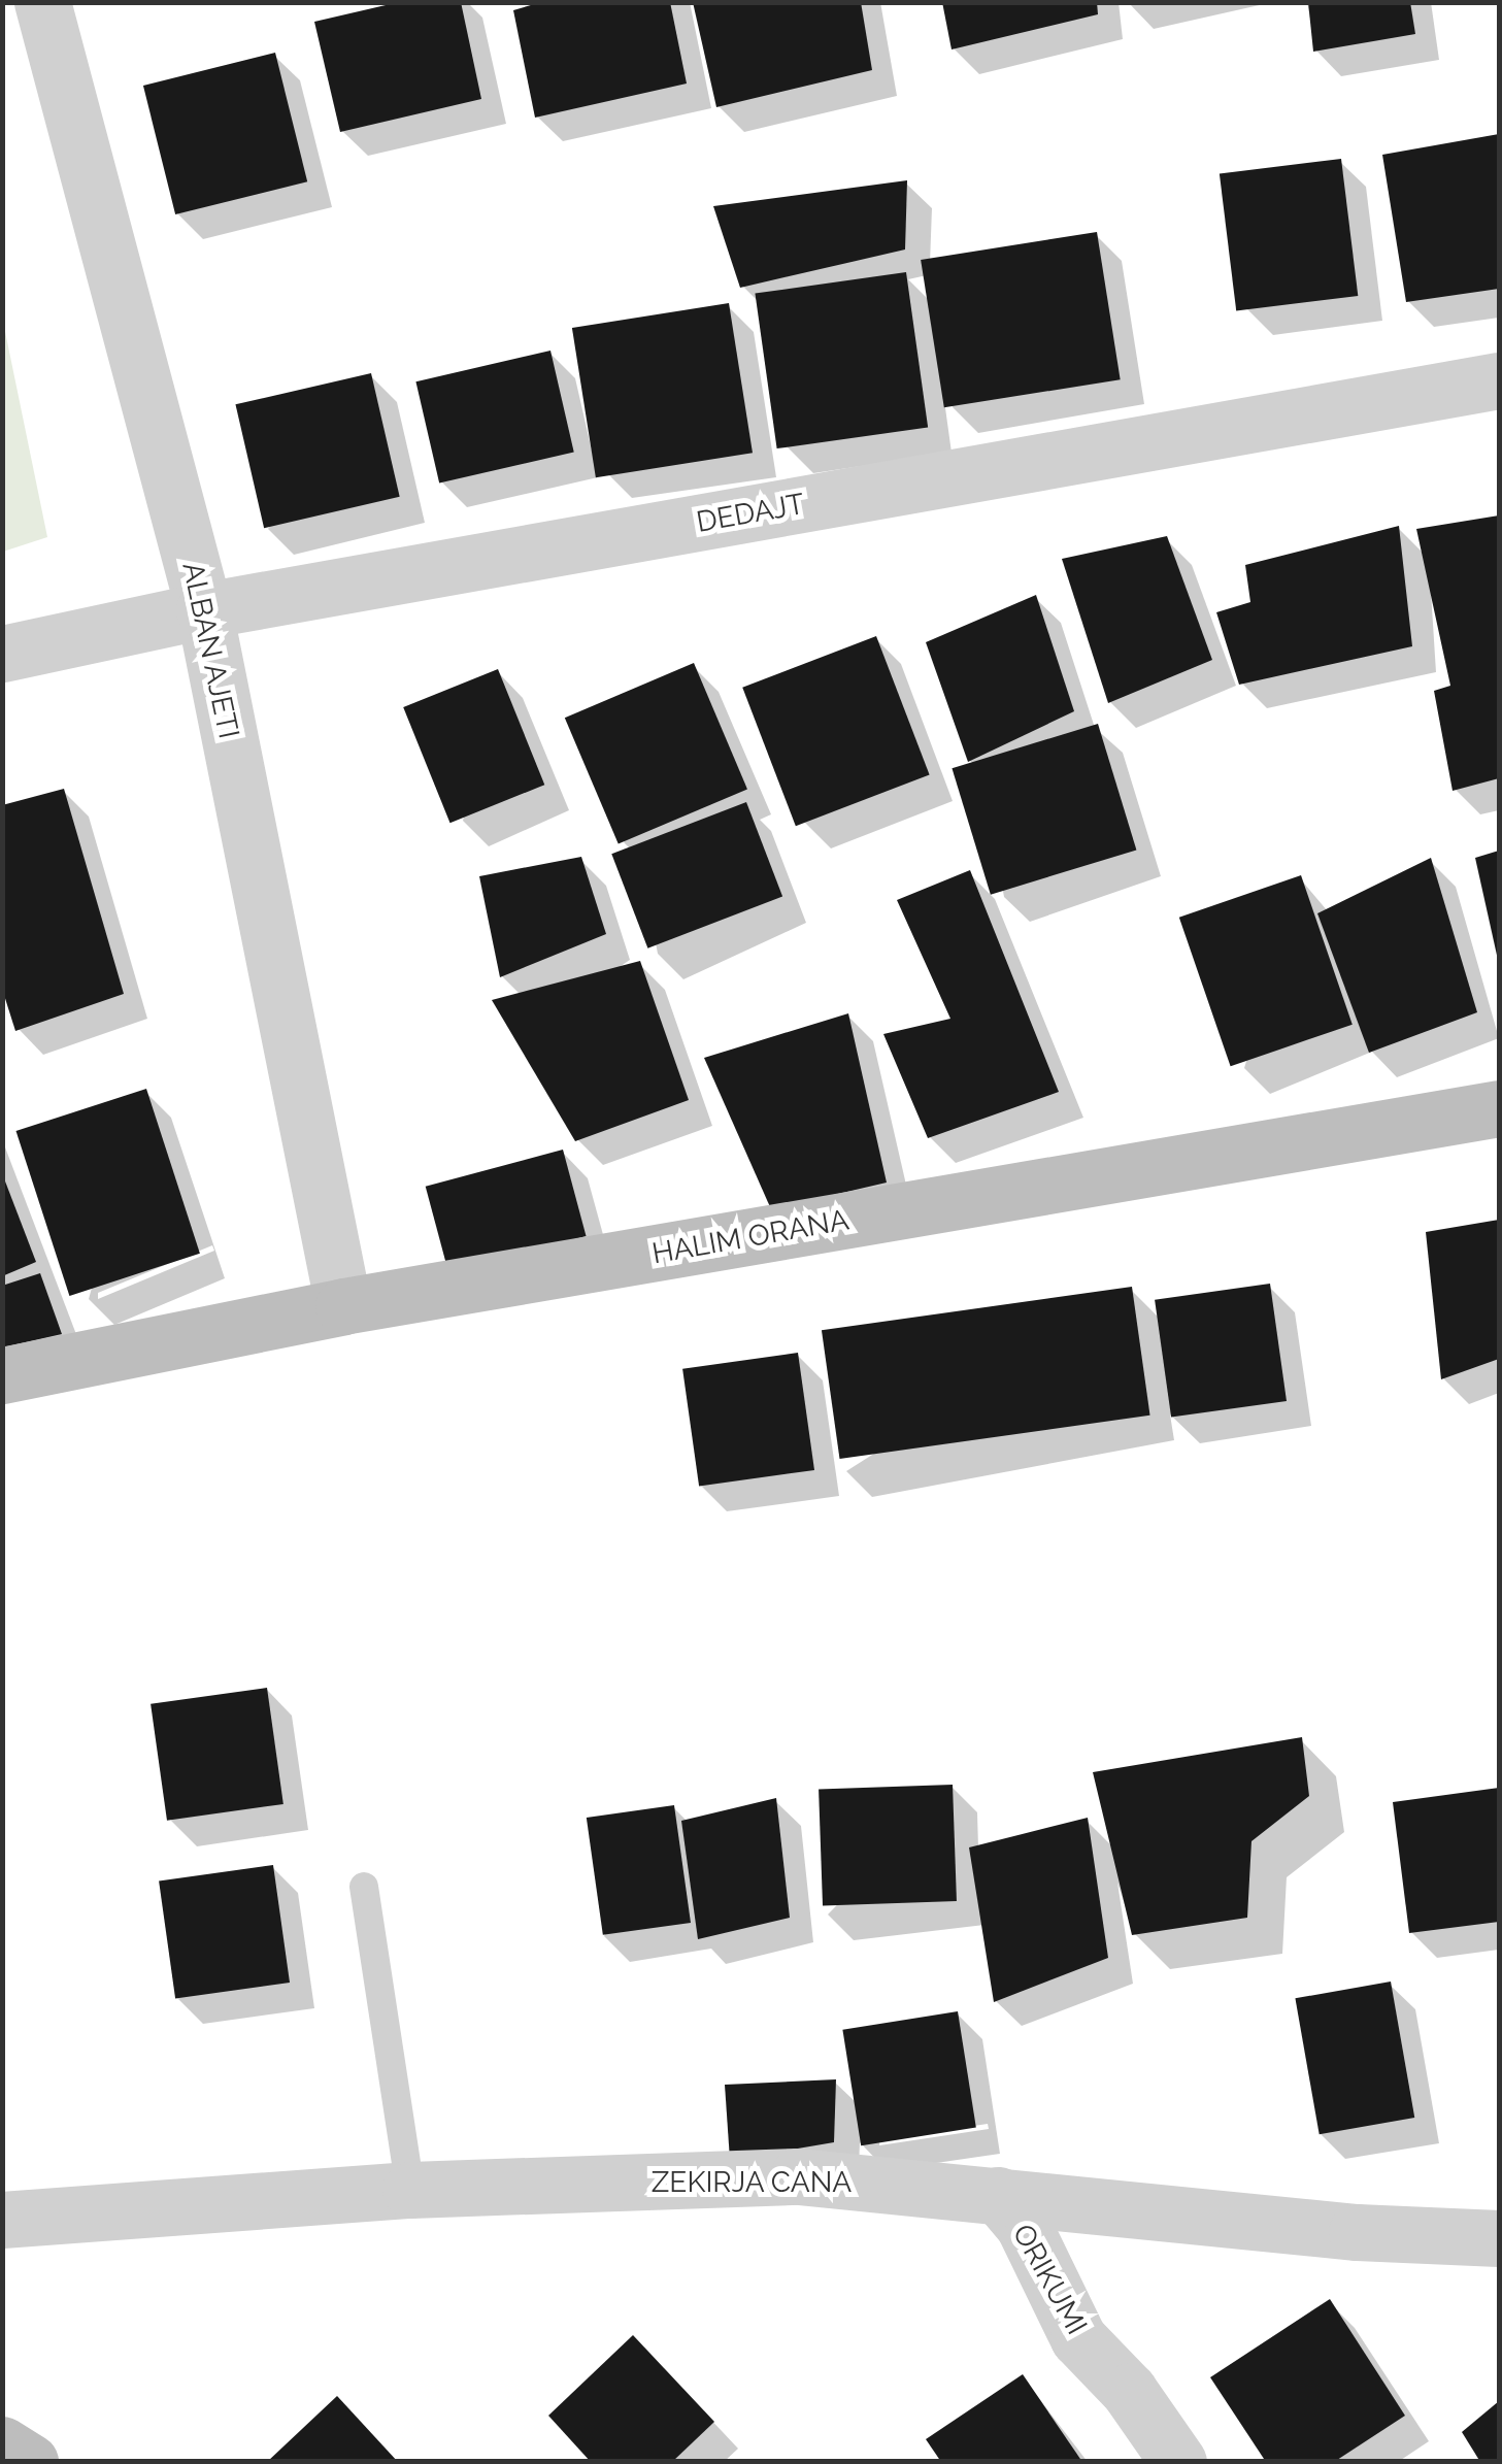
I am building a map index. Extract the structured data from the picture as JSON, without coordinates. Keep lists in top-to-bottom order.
{
  "streets": {
    "street": [
      "DEDAJT",
      "ALBAN AJETI",
      "HALIM ORANA",
      "ZEKIRJA CANA",
      "ORIKUMI"
    ]
  },
  "crossings": [
    ["DEDAJT", "ALBAN AJETI"],
    ["ALBAN AJETI", "HALIM ORANA"],
    ["ZEKIRJA CANA", "ORIKUMI"]
  ]
}
